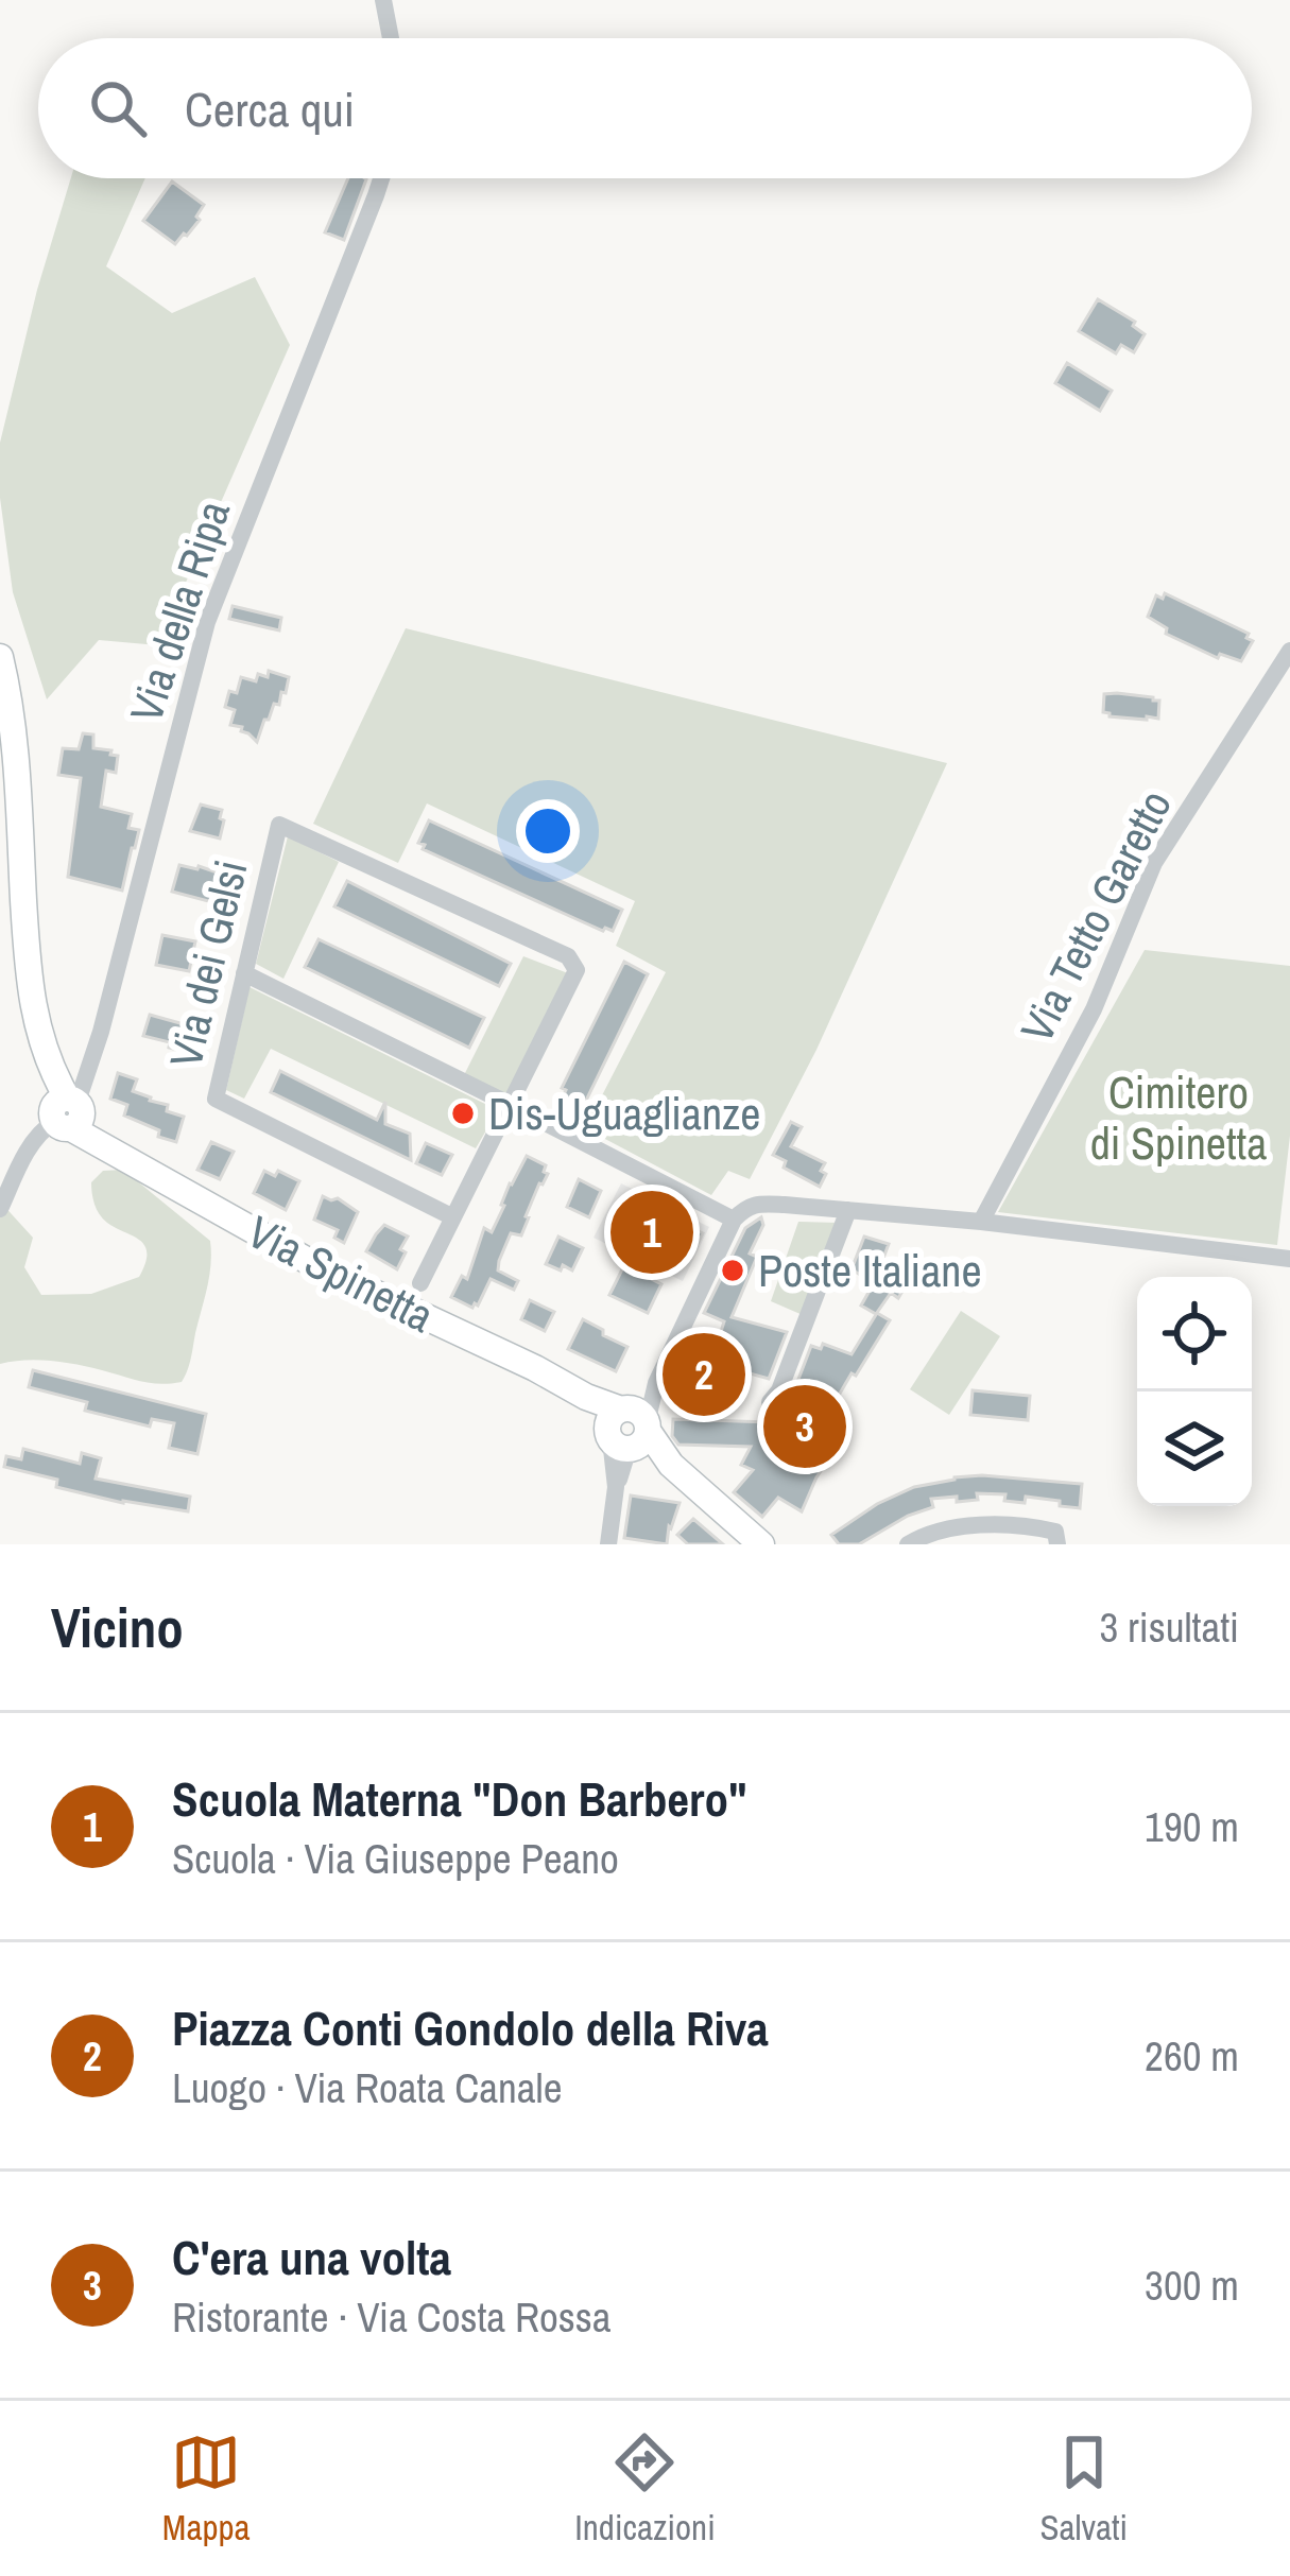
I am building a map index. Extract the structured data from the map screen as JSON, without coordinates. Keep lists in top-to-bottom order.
{
  "streets": {
    "main road": ["Via Spinetta"],
    "street": ["Via della Ripa", "Via Tetto Garetto", "Via dei Gelsi"]
  },
  "crossings": [
    ["Via della Ripa", "Via Spinetta"]
  ],
  "parks": ["Cimitero di Spinetta"],
  "places": ["Dis-Uguaglianze", "Poste Italiane"],
  "page": {
    "search": "Cerca qui",
    "pins": ["1", "2", "3"],
    "heading": ["Vicino", "3 risultati"],
    "list": [
      {
        "mark": "1",
        "name": "Scuola Materna \"Don Barbero\"",
        "note": "Scuola · Via Giuseppe Peano",
        "value": "190 m"
      },
      {
        "mark": "2",
        "name": "Piazza Conti Gondolo della Riva",
        "note": "Luogo · Via Roata Canale",
        "value": "260 m"
      },
      {
        "mark": "3",
        "name": "C'era una volta",
        "note": "Ristorante · Via Costa Rossa",
        "value": "300 m"
      }
    ],
    "nav": ["Mappa", "Indicazioni", "Salvati"]
  }
}
